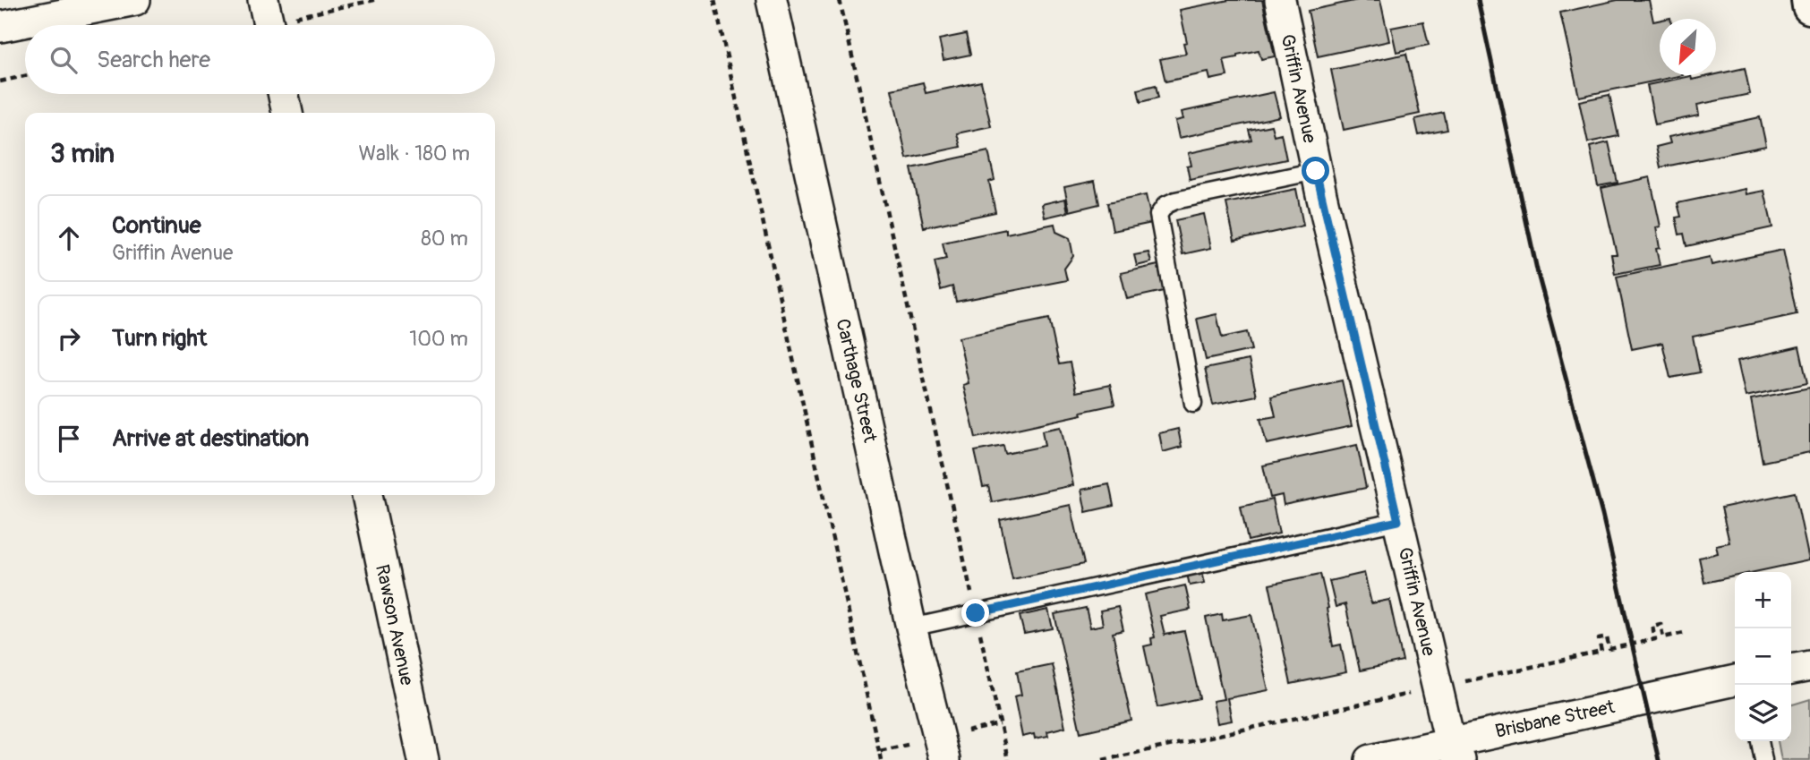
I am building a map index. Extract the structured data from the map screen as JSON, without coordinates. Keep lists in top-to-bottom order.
{
  "streets": {
    "street": [
      "Griffin Avenue",
      "Carthage Street",
      "Rawson Avenue",
      "Brisbane Street"
    ]
  },
  "crossings": [
    ["Griffin Avenue", "Brisbane Street"]
  ],
  "north": "bottom left",
  "page": {
    "search": "Search here",
    "heading": ["3 min", "Walk · 180 m"],
    "list": [
      ["Continue", "Griffin Avenue", "80 m"],
      ["Turn right", "100 m"],
      "Arrive at destination"
    ],
    "map_buttons": ["+", "−"]
  }
}
